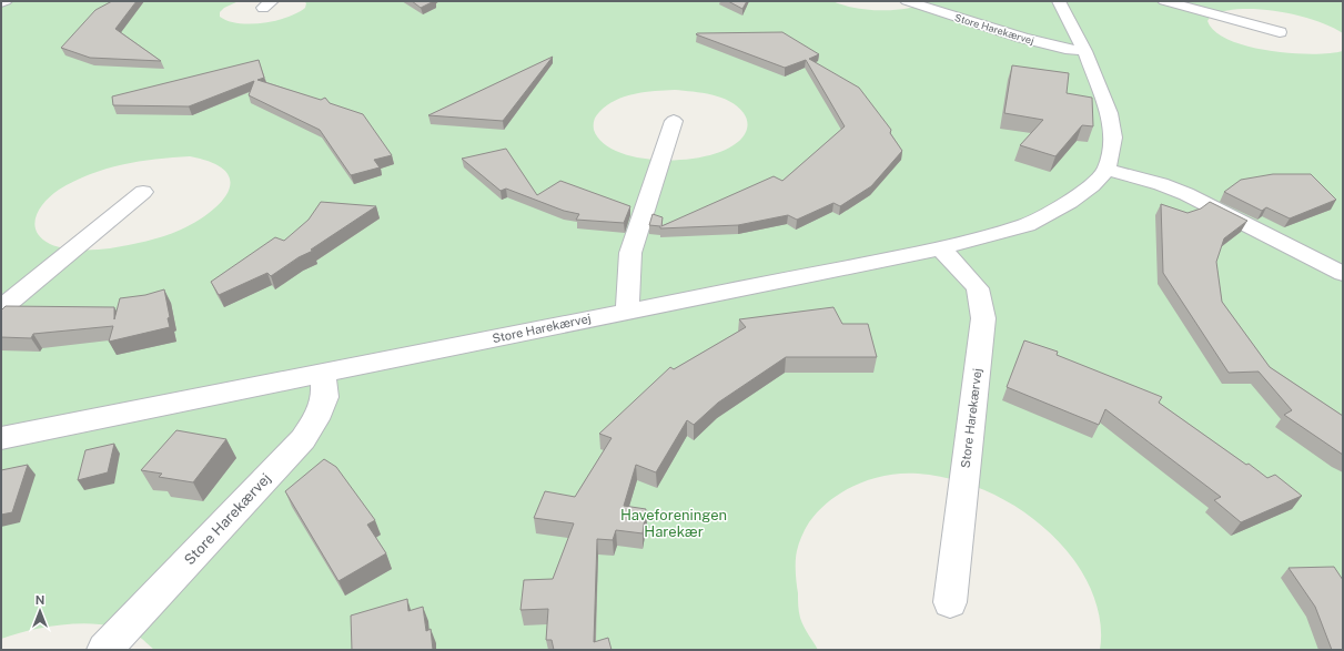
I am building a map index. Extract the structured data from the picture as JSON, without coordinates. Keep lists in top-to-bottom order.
{
  "streets": {
    "street": ["Store Harekærvej"]
  },
  "parks": ["Haveforeningen Harekær"],
  "north": "top"
}
